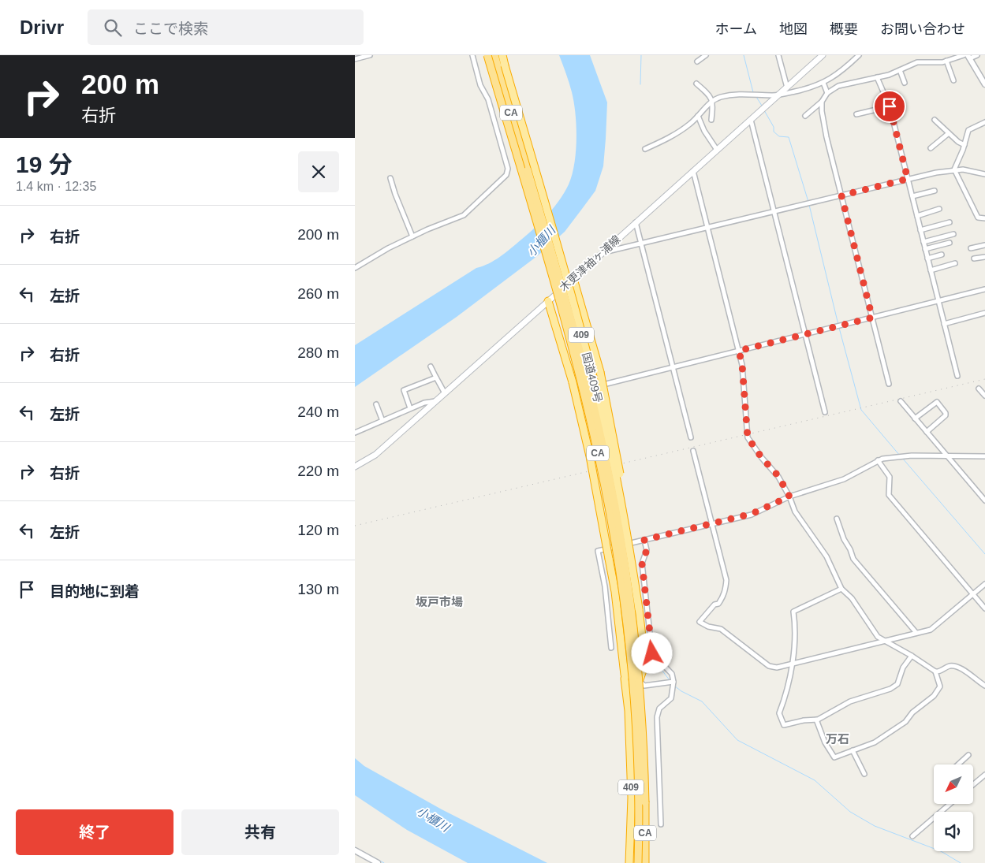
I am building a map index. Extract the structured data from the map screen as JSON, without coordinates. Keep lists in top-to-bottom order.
{
  "streets": {
    "highway": ["CA", "409", "国道409号"],
    "main road": ["木更津袖ヶ浦線"]
  },
  "districts": ["坂戸市場", "万石"],
  "water": ["小櫃川"],
  "north": "bottom left",
  "page": {
    "header": "Drivr",
    "search": "ここで検索",
    "nav": [
      "ホーム",
      "地図",
      "概要",
      "お問い合わせ"
    ],
    "turn": ["200 m", "右折"],
    "heading": ["19 分", "1.4 km · 12:35"],
    "list": [
      {
        "name": "右折",
        "value": "200 m"
      },
      {
        "name": "左折",
        "value": "260 m"
      },
      {
        "name": "右折",
        "value": "280 m"
      },
      {
        "name": "左折",
        "value": "240 m"
      },
      {
        "name": "右折",
        "value": "220 m"
      },
      {
        "name": "左折",
        "value": "120 m"
      },
      {
        "name": "目的地に到着",
        "value": "130 m"
      }
    ],
    "buttons": ["終了", "共有"]
  }
}
